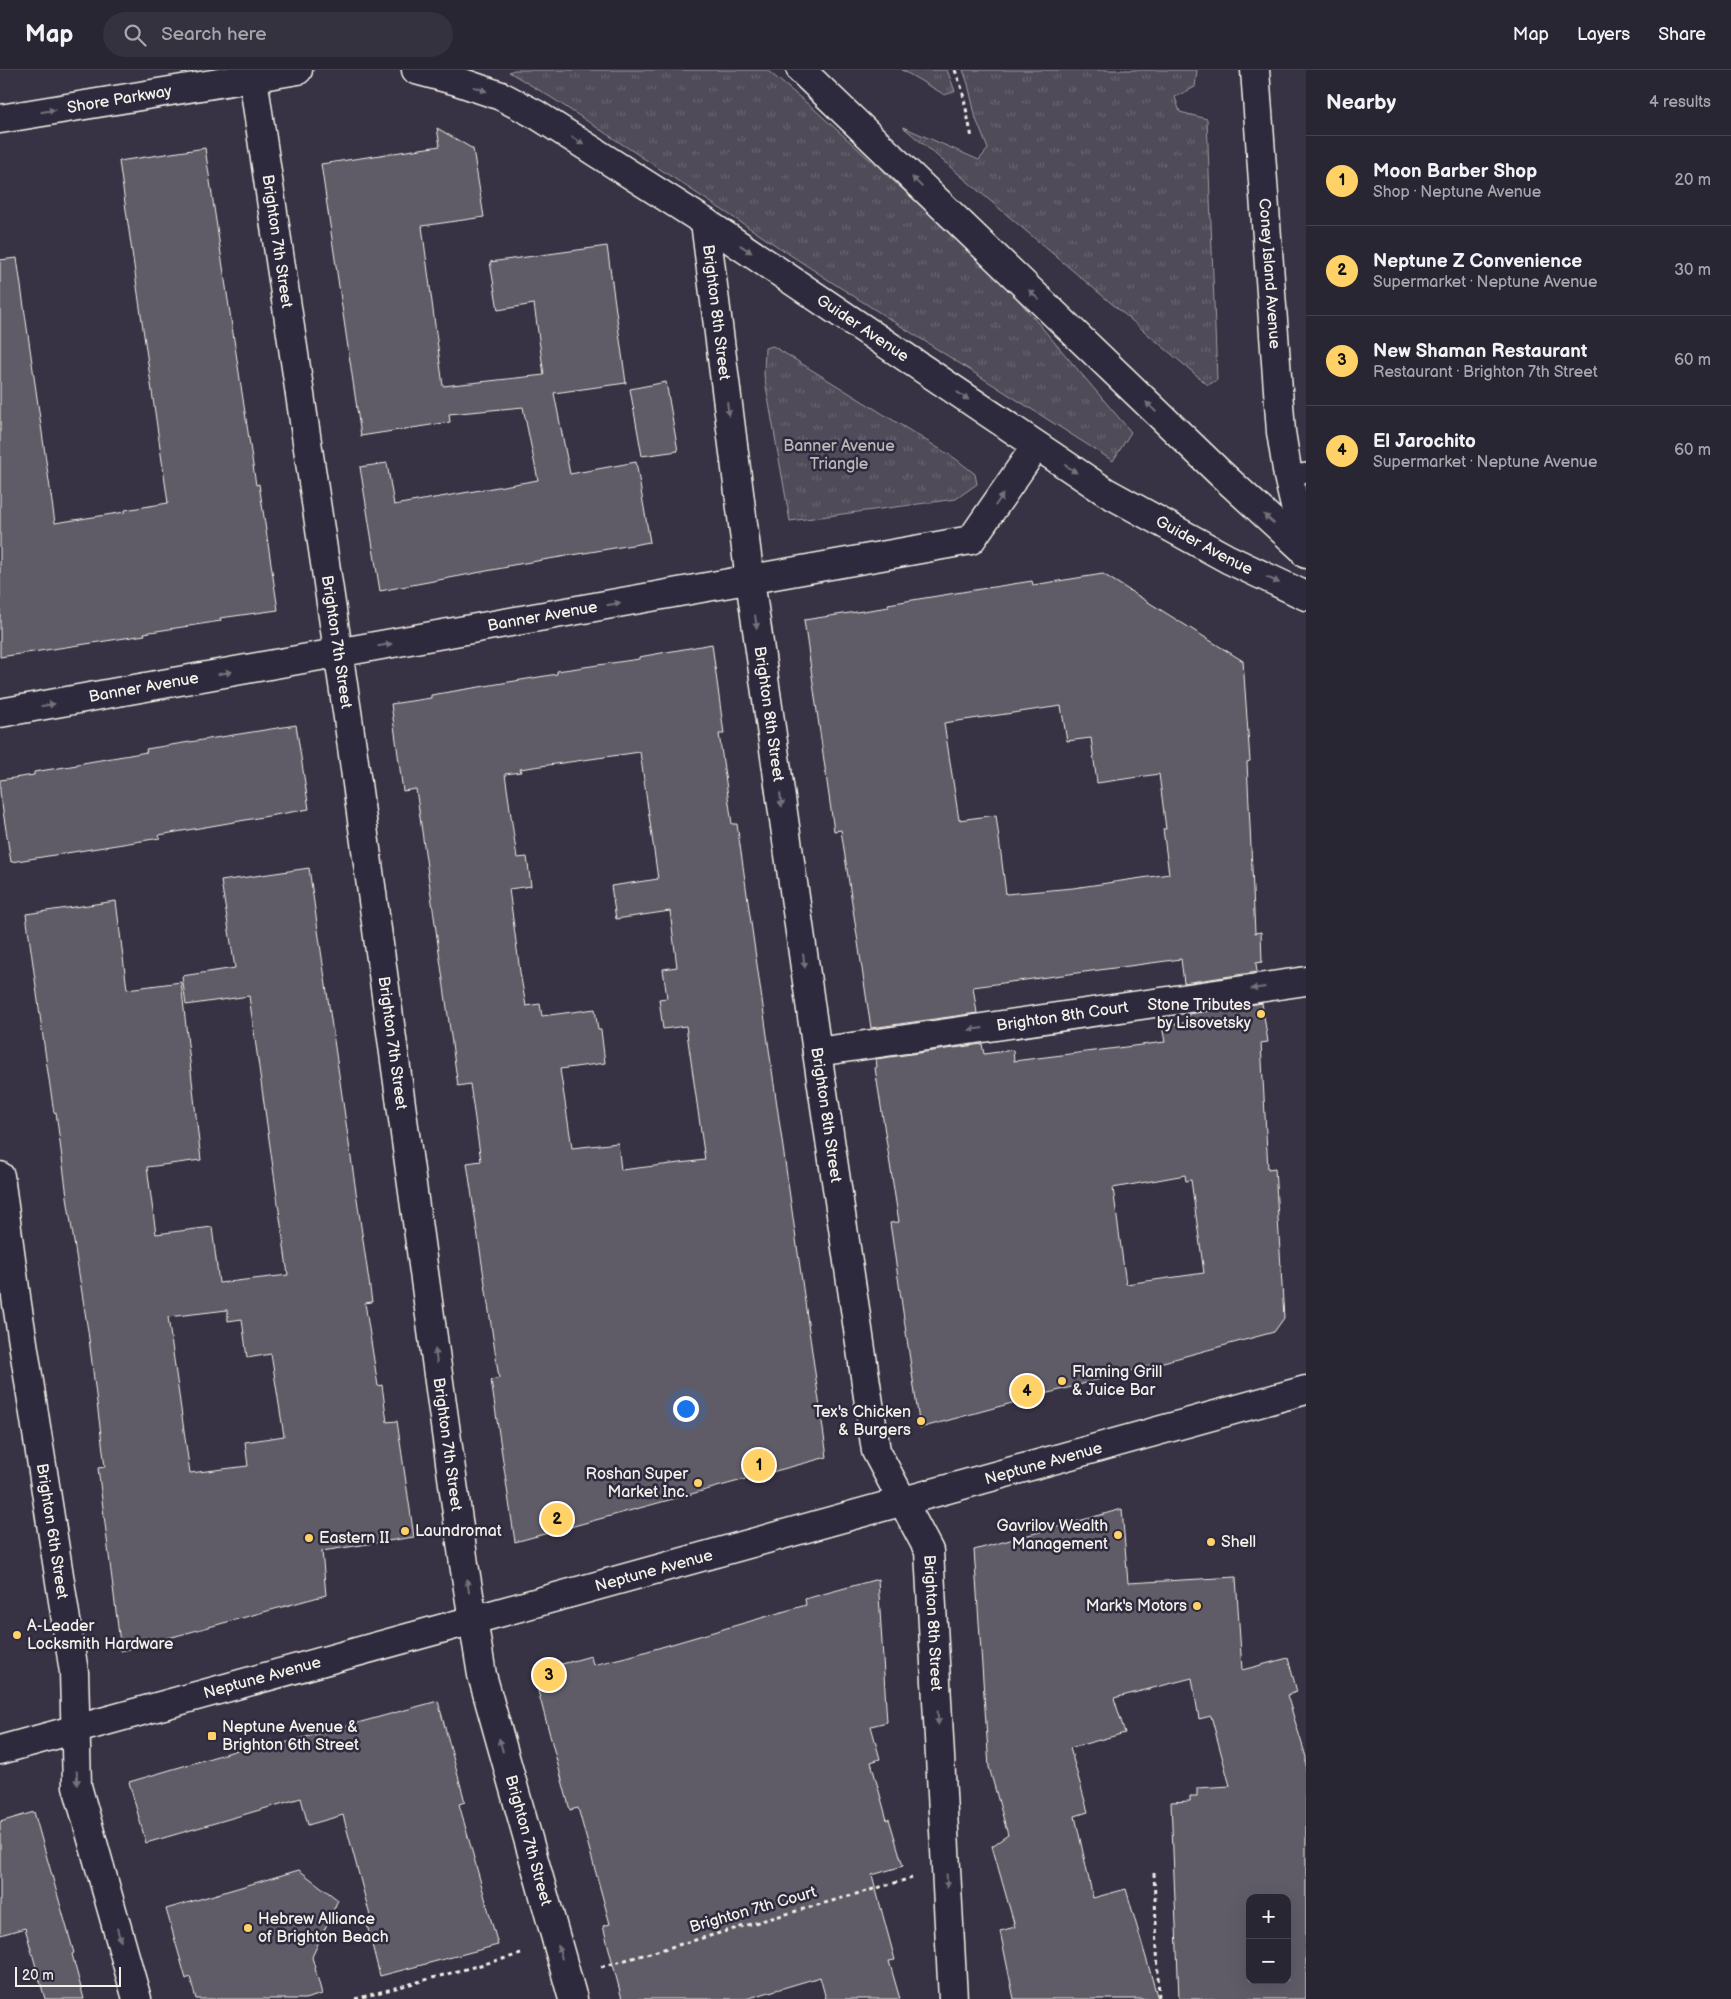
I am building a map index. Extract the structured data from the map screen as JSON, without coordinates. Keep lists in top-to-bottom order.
{
  "streets": {
    "main road": [
      "Shore Parkway",
      "Brighton 7th Street",
      "Coney Island Avenue",
      "Brighton 8th Street",
      "Guider Avenue",
      "Banner Avenue",
      "Brighton 8th Court",
      "Neptune Avenue",
      "Brighton 6th Street"
    ],
    "path": ["Brighton 7th Court"]
  },
  "crossings": [
    ["Shore Parkway", "Brighton 7th Street"],
    ["Brighton 7th Street", "Banner Avenue"],
    ["Brighton 7th Street", "Neptune Avenue"],
    ["Brighton 8th Street", "Guider Avenue"],
    ["Brighton 8th Street", "Banner Avenue"],
    ["Brighton 8th Street", "Brighton 8th Court"],
    ["Brighton 8th Street", "Neptune Avenue"],
    ["Guider Avenue", "Banner Avenue"],
    ["Neptune Avenue", "Brighton 6th Street"]
  ],
  "one_way": [
    "Shore Parkway",
    "Brighton 7th Street",
    "Brighton 8th Street",
    "Banner Avenue",
    "Brighton 8th Court"
  ],
  "parks": ["Banner Avenue Triangle"],
  "places": {
    "other": [
      "Stone Tributes by Lisovetsky",
      "Flaming Grill & Juice Bar",
      "Tex's Chicken & Burgers",
      "Roshan Super Market Inc.",
      "Laundromat",
      "Gavrilov Wealth Management",
      "Eastern II",
      "Shell",
      "Mark's Motors",
      "A-Leader Locksmith Hardware",
      "Hebrew Alliance of Brighton Beach"
    ],
    "transit": ["Neptune Avenue & Brighton 6th Street"]
  },
  "scale_bar": "20 m",
  "page": {
    "header": "Map",
    "search": "Search here",
    "nav": ["Map", "Layers", "Share"],
    "heading": ["Nearby", "4 results"],
    "list": [
      {
        "mark": "1",
        "name": "Moon Barber Shop",
        "note": "Shop · Neptune Avenue",
        "value": "20 m"
      },
      {
        "mark": "2",
        "name": "Neptune Z Convenience",
        "note": "Supermarket · Neptune Avenue",
        "value": "30 m"
      },
      {
        "mark": "3",
        "name": "New Shaman Restaurant",
        "note": "Restaurant · Brighton 7th Street",
        "value": "60 m"
      },
      {
        "mark": "4",
        "name": "El Jarochito",
        "note": "Supermarket · Neptune Avenue",
        "value": "60 m"
      }
    ],
    "pins": [
      "4",
      "1",
      "2",
      "3"
    ],
    "map_buttons": ["+", "−"],
    "scale": "20 m"
  }
}
